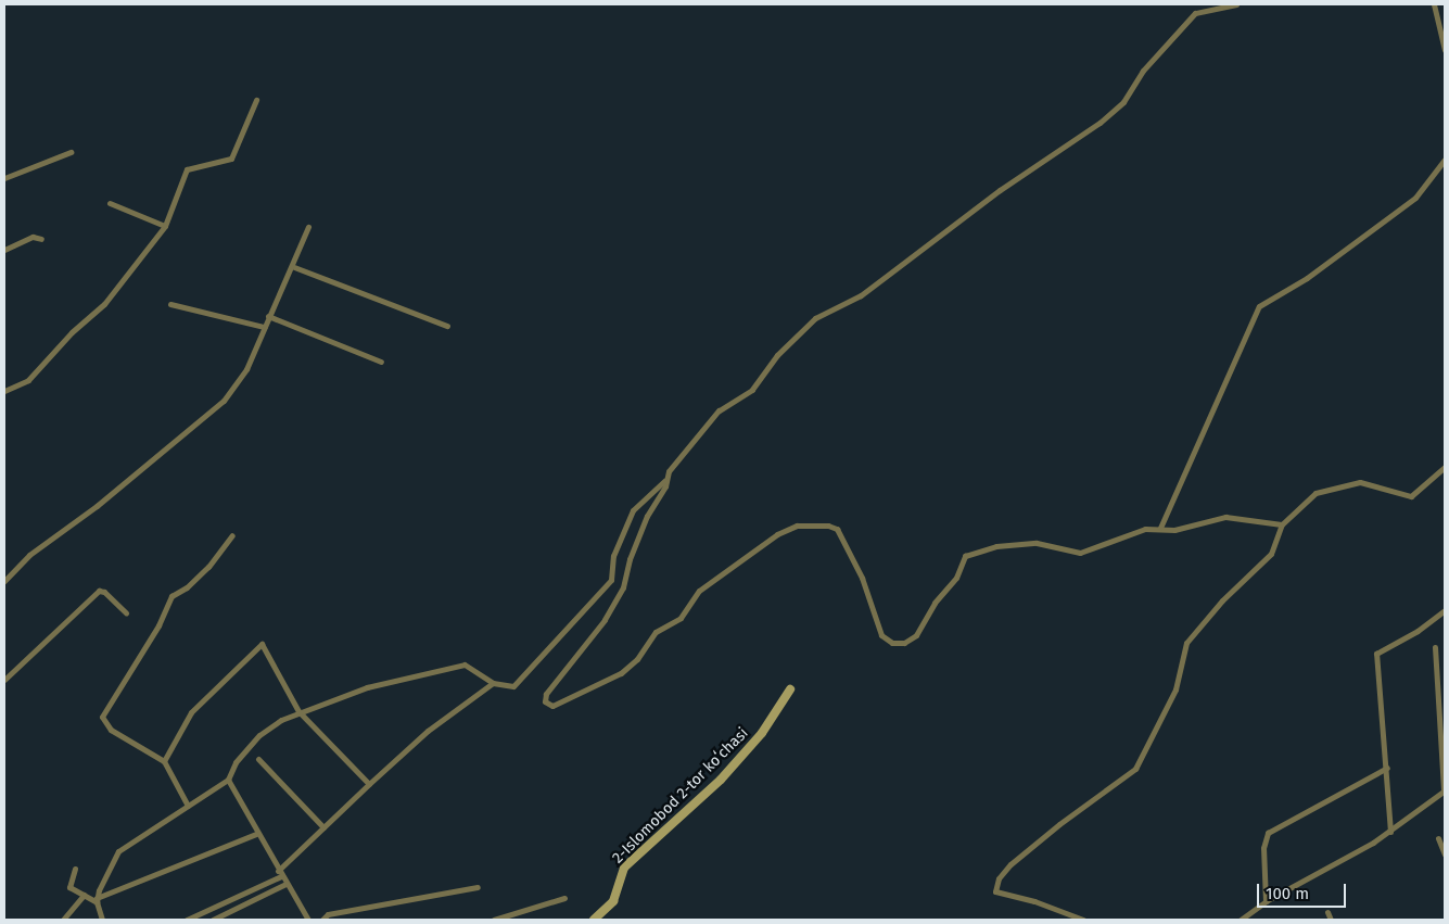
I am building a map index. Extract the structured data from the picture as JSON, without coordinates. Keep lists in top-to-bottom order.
{
  "streets": {
    "street": ["2-Islomobod 2-tor koʻchasi"]
  },
  "scale_bar": "100 m"
}
